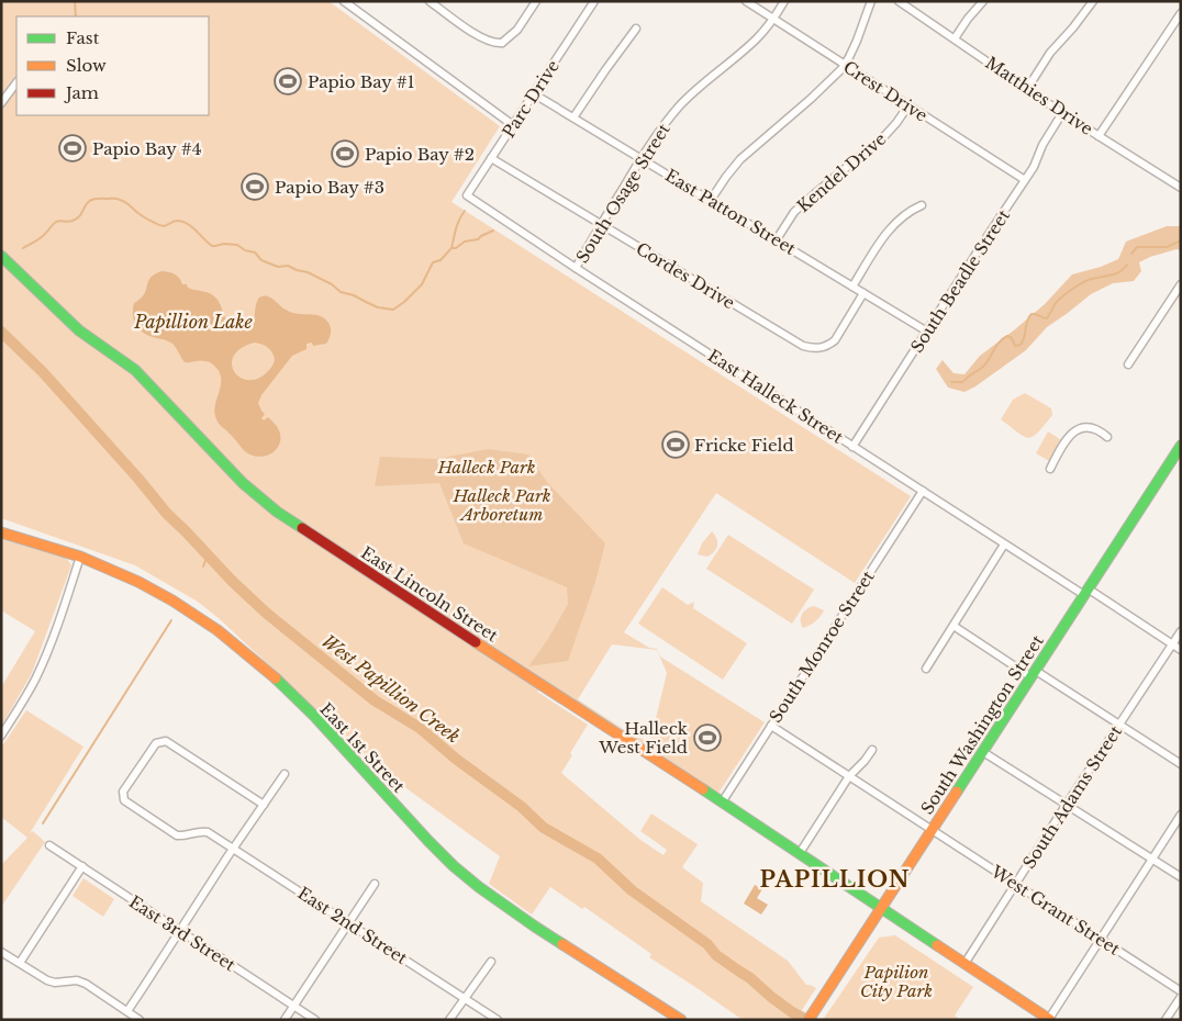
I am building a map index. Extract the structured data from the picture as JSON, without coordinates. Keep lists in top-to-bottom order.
{
  "streets": {
    "main road": ["East Lincoln Street", "South Washington Street", "East 1st Street"],
    "street": [
      "Crest Drive",
      "Matthies Drive",
      "Parc Drive",
      "Kendel Drive",
      "South Osage Street",
      "East Patton Street",
      "Cordes Drive",
      "South Beadle Street",
      "East Halleck Street",
      "South Monroe Street",
      "South Adams Street",
      "West Grant Street",
      "East 2nd Street",
      "East 3rd Street"
    ]
  },
  "crossings": [
    ["Crest Drive", "Kendel Drive"],
    ["Crest Drive", "South Osage Street"],
    ["Crest Drive", "South Beadle Street"],
    ["Matthies Drive", "South Beadle Street"],
    ["Parc Drive", "East Patton Street"],
    ["Parc Drive", "Cordes Drive"],
    ["Parc Drive", "East Halleck Street"],
    ["Kendel Drive", "East Patton Street"],
    ["South Osage Street", "East Patton Street"],
    ["South Osage Street", "Cordes Drive"],
    ["South Osage Street", "East Halleck Street"],
    ["East Patton Street", "Cordes Drive"],
    ["East Patton Street", "South Beadle Street"],
    ["South Beadle Street", "East Halleck Street"],
    ["East Halleck Street", "South Monroe Street"],
    ["East Halleck Street", "South Washington Street"],
    ["East Halleck Street", "South Adams Street"],
    ["East Lincoln Street", "South Monroe Street"],
    ["East Lincoln Street", "South Washington Street"],
    ["East Lincoln Street", "South Adams Street"],
    ["South Monroe Street", "West Grant Street"],
    ["South Washington Street", "West Grant Street"],
    ["South Adams Street", "West Grant Street"]
  ],
  "districts": ["PAPILLION"],
  "water": ["Papillion Lake", "West Papillion Creek"],
  "parks": ["Halleck Park", "Halleck Park Arboretum", "Papilion City Park"],
  "places": {
    "sports": [
      "Papio Bay #1",
      "Papio Bay #4",
      "Papio Bay #2",
      "Papio Bay #3",
      "Fricke Field",
      "Halleck West Field"
    ]
  },
  "legend": ["Fast", "Slow", "Jam"]
}
